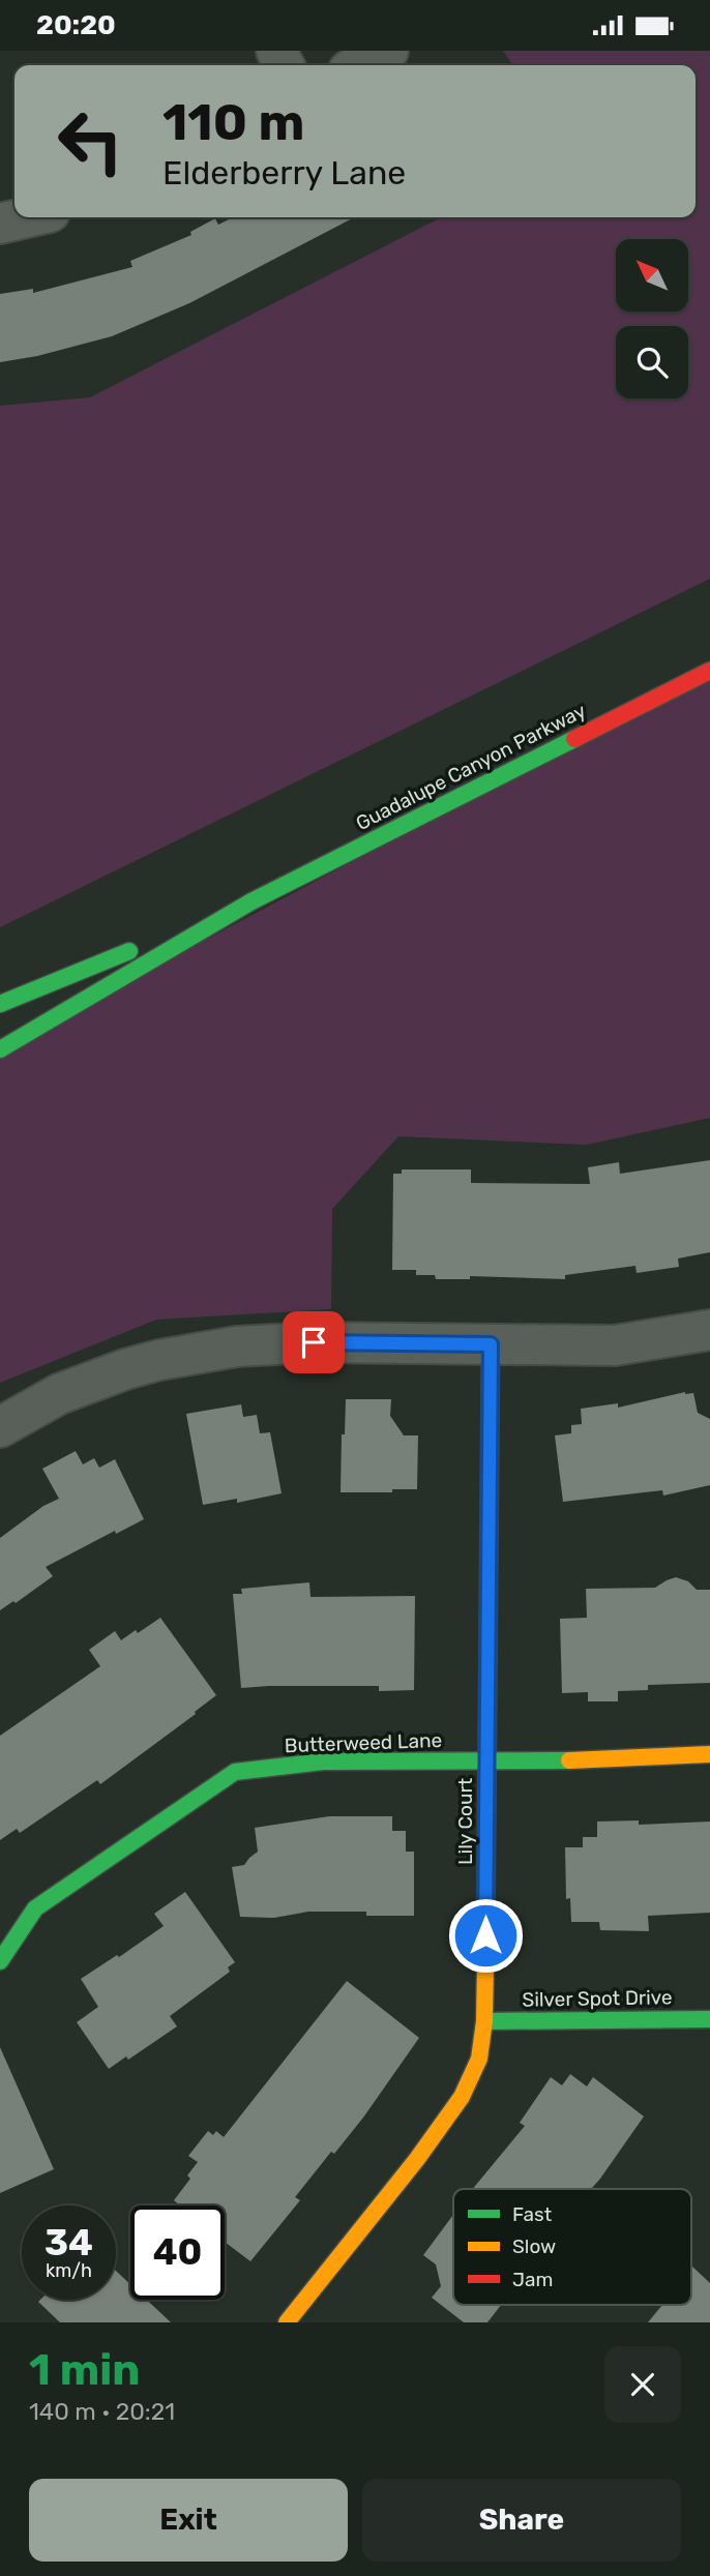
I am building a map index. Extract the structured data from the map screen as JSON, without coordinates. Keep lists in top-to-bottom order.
{
  "streets": {
    "street": [
      "Guadalupe Canyon Parkway",
      "Butterweed Lane",
      "Lily Court",
      "Silver Spot Drive"
    ]
  },
  "crossings": [
    ["Butterweed Lane", "Lily Court"],
    ["Lily Court", "Silver Spot Drive"]
  ],
  "legend": ["Fast", "Slow", "Jam"],
  "north": "top left",
  "page": {
    "status": "20:20",
    "turn": ["110 m", "Elderberry Lane"],
    "speed": "34 km/h",
    "limit": "40",
    "heading": ["1 min", "140 m · 20:21"],
    "buttons": ["Exit", "Share"]
  }
}
